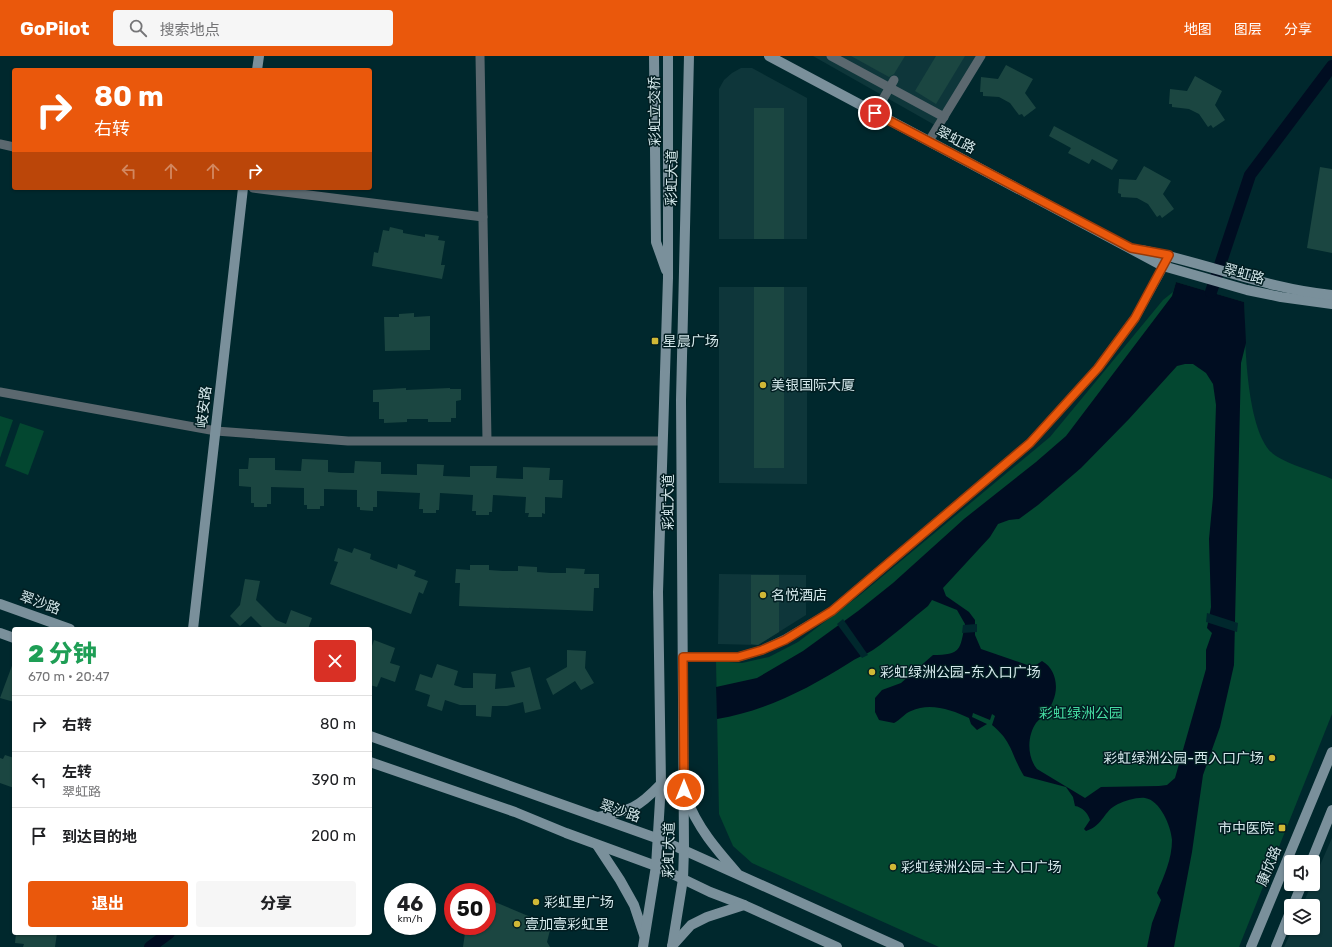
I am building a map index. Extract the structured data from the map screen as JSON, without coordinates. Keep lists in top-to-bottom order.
{
  "streets": {
    "main road": [
      "彩虹立交桥",
      "翠虹路",
      "彩虹大道",
      "岐安路",
      "翠沙路",
      "康欣路"
    ]
  },
  "crossings": [
    ["彩虹立交桥", "彩虹大道"],
    ["彩虹大道", "翠沙路"]
  ],
  "parks": ["彩虹绿洲公园"],
  "places": {
    "transit": ["星晨广场", "市中医院"],
    "other": [
      "美银国际大厦",
      "名悦酒店",
      "彩虹绿洲公园-东入口广场",
      "彩虹绿洲公园-西入口广场",
      "彩虹绿洲公园-主入口广场",
      "彩虹里广场",
      "壹加壹彩虹里"
    ]
  },
  "page": {
    "header": "GoPilot",
    "search": "搜索地点",
    "nav": ["地图", "图层", "分享"],
    "turn": ["80 m", "右转"],
    "heading": ["2 分钟", "670 m · 20:47"],
    "list": [
      {
        "name": "右转",
        "value": "80 m"
      },
      {
        "name": "左转",
        "note": "翠虹路",
        "value": "390 m"
      },
      {
        "name": "到达目的地",
        "value": "200 m"
      }
    ],
    "buttons": ["退出", "分享"],
    "speed": "46 km/h",
    "limit": "50"
  }
}
